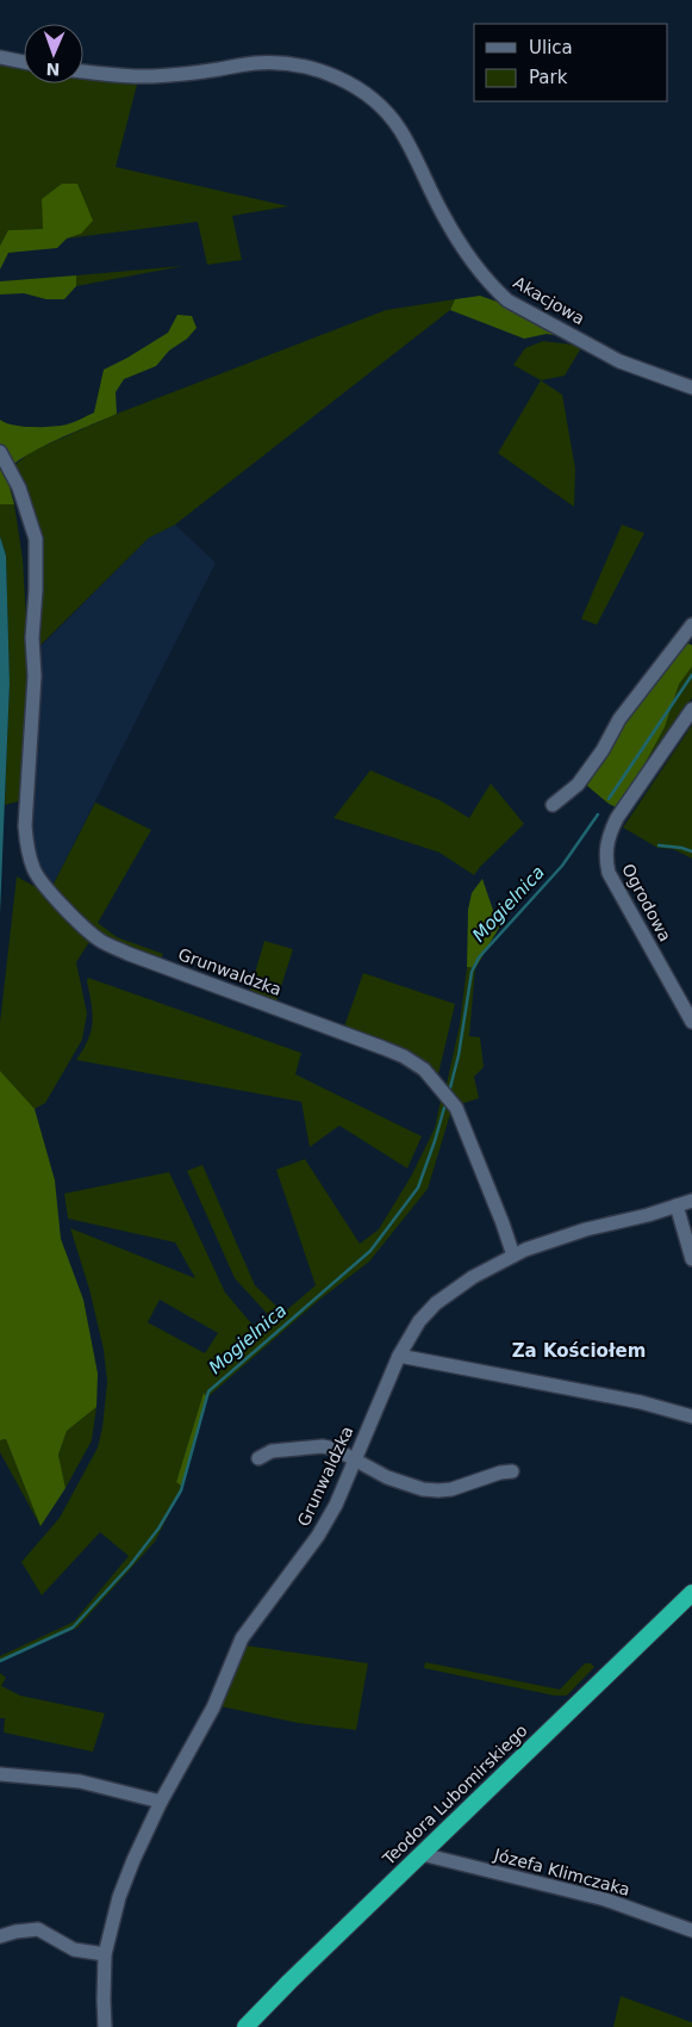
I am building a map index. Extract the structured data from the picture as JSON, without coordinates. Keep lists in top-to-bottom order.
{
  "streets": {
    "highway": ["Teodora Lubomirskiego"],
    "street": [
      "Akacjowa",
      "Ogrodowa",
      "Grunwaldzka",
      "Józefa Klimczaka"
    ]
  },
  "crossings": [
    ["Teodora Lubomirskiego", "Józefa Klimczaka"]
  ],
  "districts": ["Za Kościołem"],
  "water": ["Mogielnica"],
  "legend": ["Ulica", "Park"],
  "north": "bottom"
}
